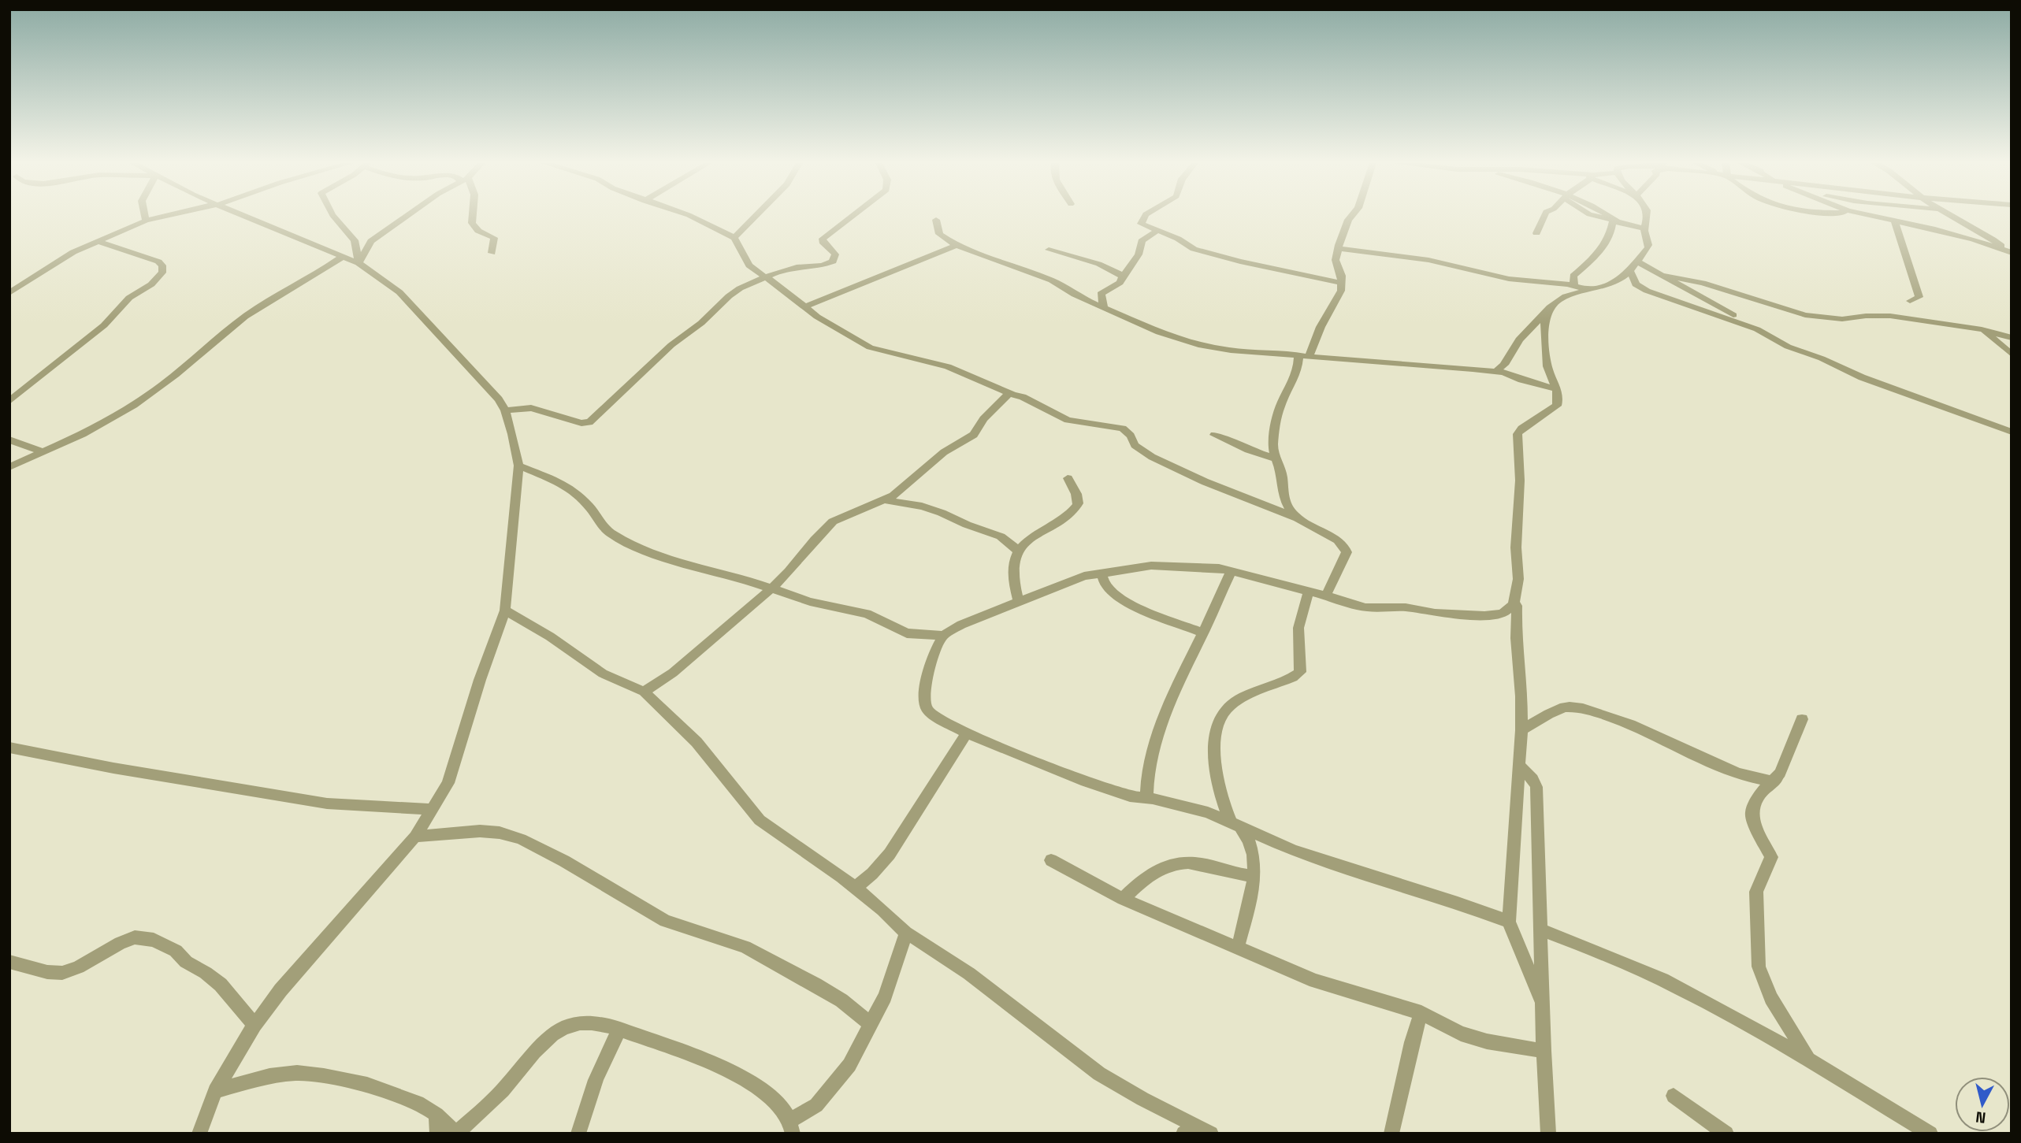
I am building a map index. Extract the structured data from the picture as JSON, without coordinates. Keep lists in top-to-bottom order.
{
  "north": "bottom"
}
